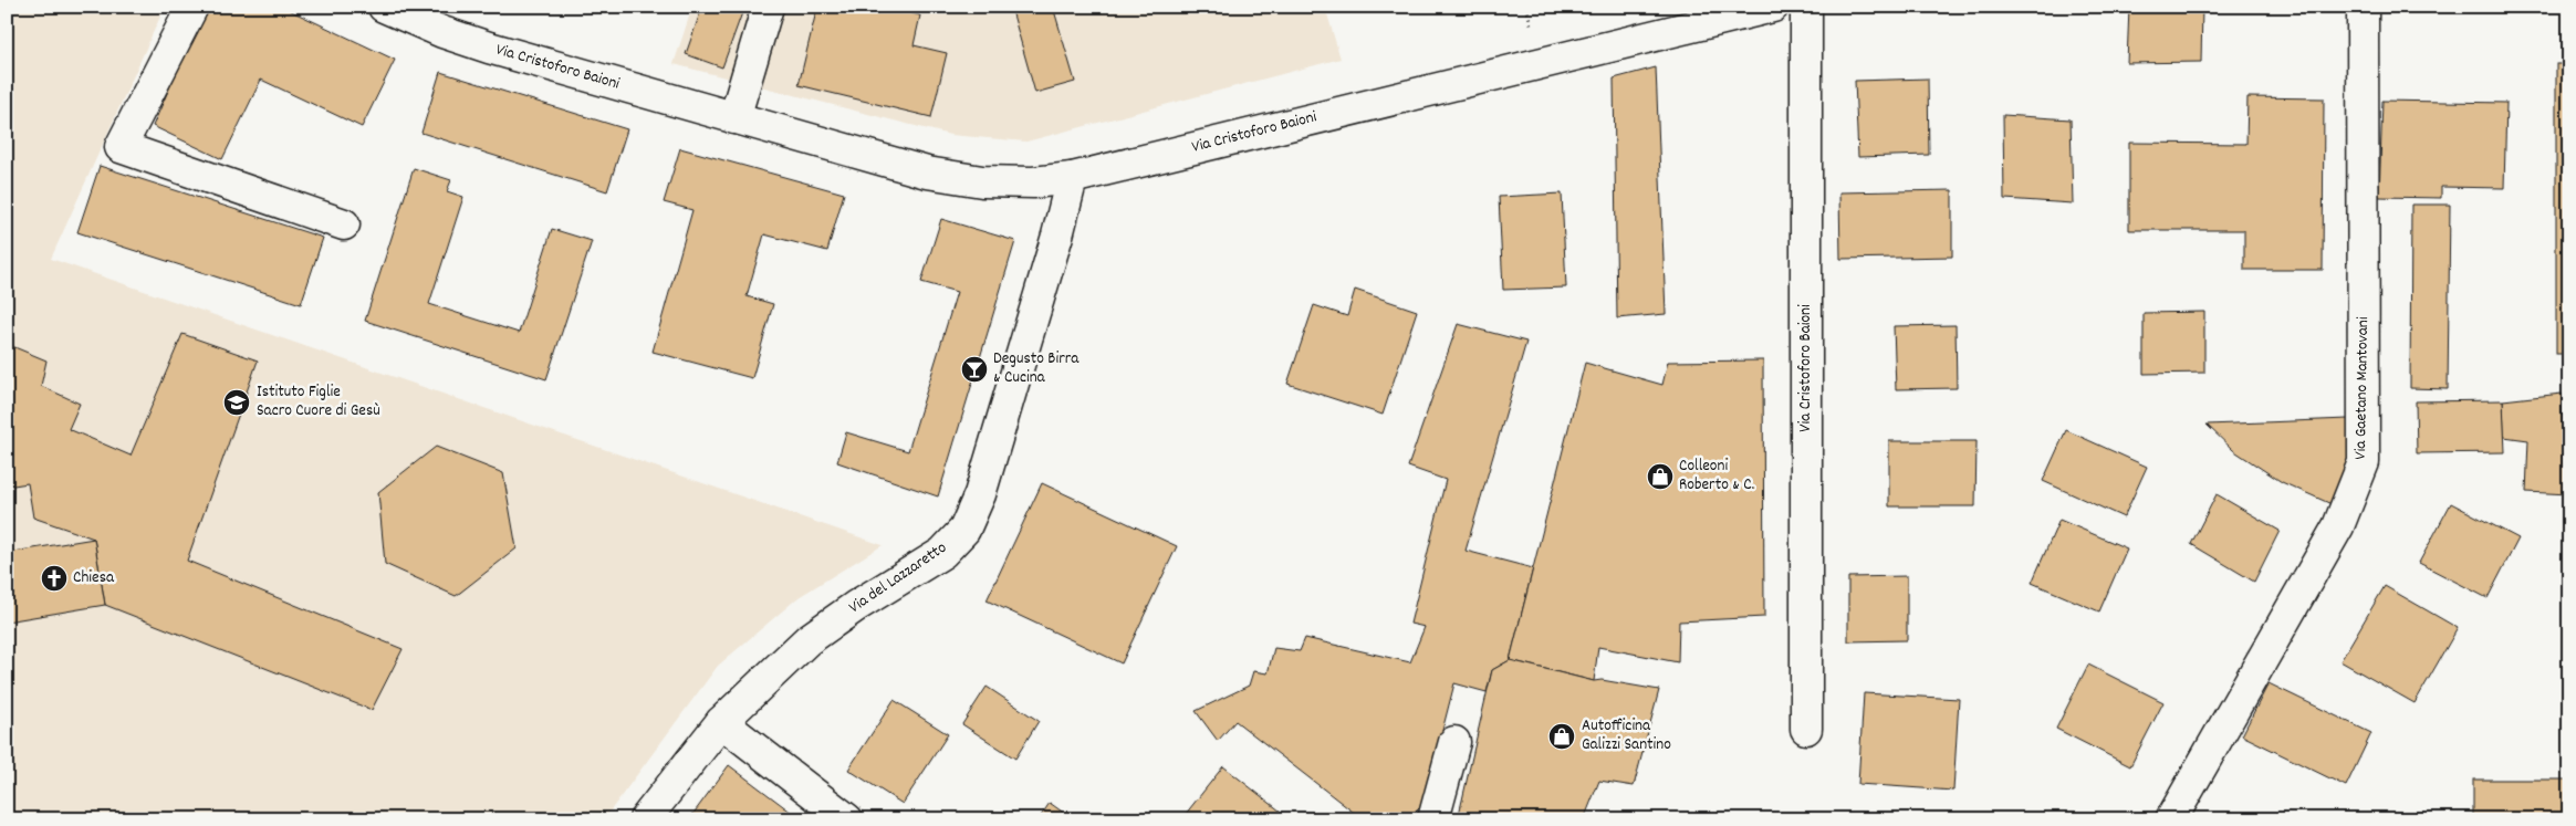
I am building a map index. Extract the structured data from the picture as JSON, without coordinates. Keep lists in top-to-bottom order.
{
  "streets": {
    "street": ["Via Cristoforo Baioni", "Via Gaetano Mantovani", "Via del Lazzaretto"]
  },
  "crossings": [
    ["Via Cristoforo Baioni", "Via del Lazzaretto"]
  ],
  "places": {
    "bar": ["Degusto Birra & Cucina"],
    "school or university": ["Istituto Figlie Sacro Cuore di Gesù"],
    "shop": ["Colleoni Roberto & C.", "Autofficina Galizzi Santino"],
    "church": ["Chiesa"]
  }
}
